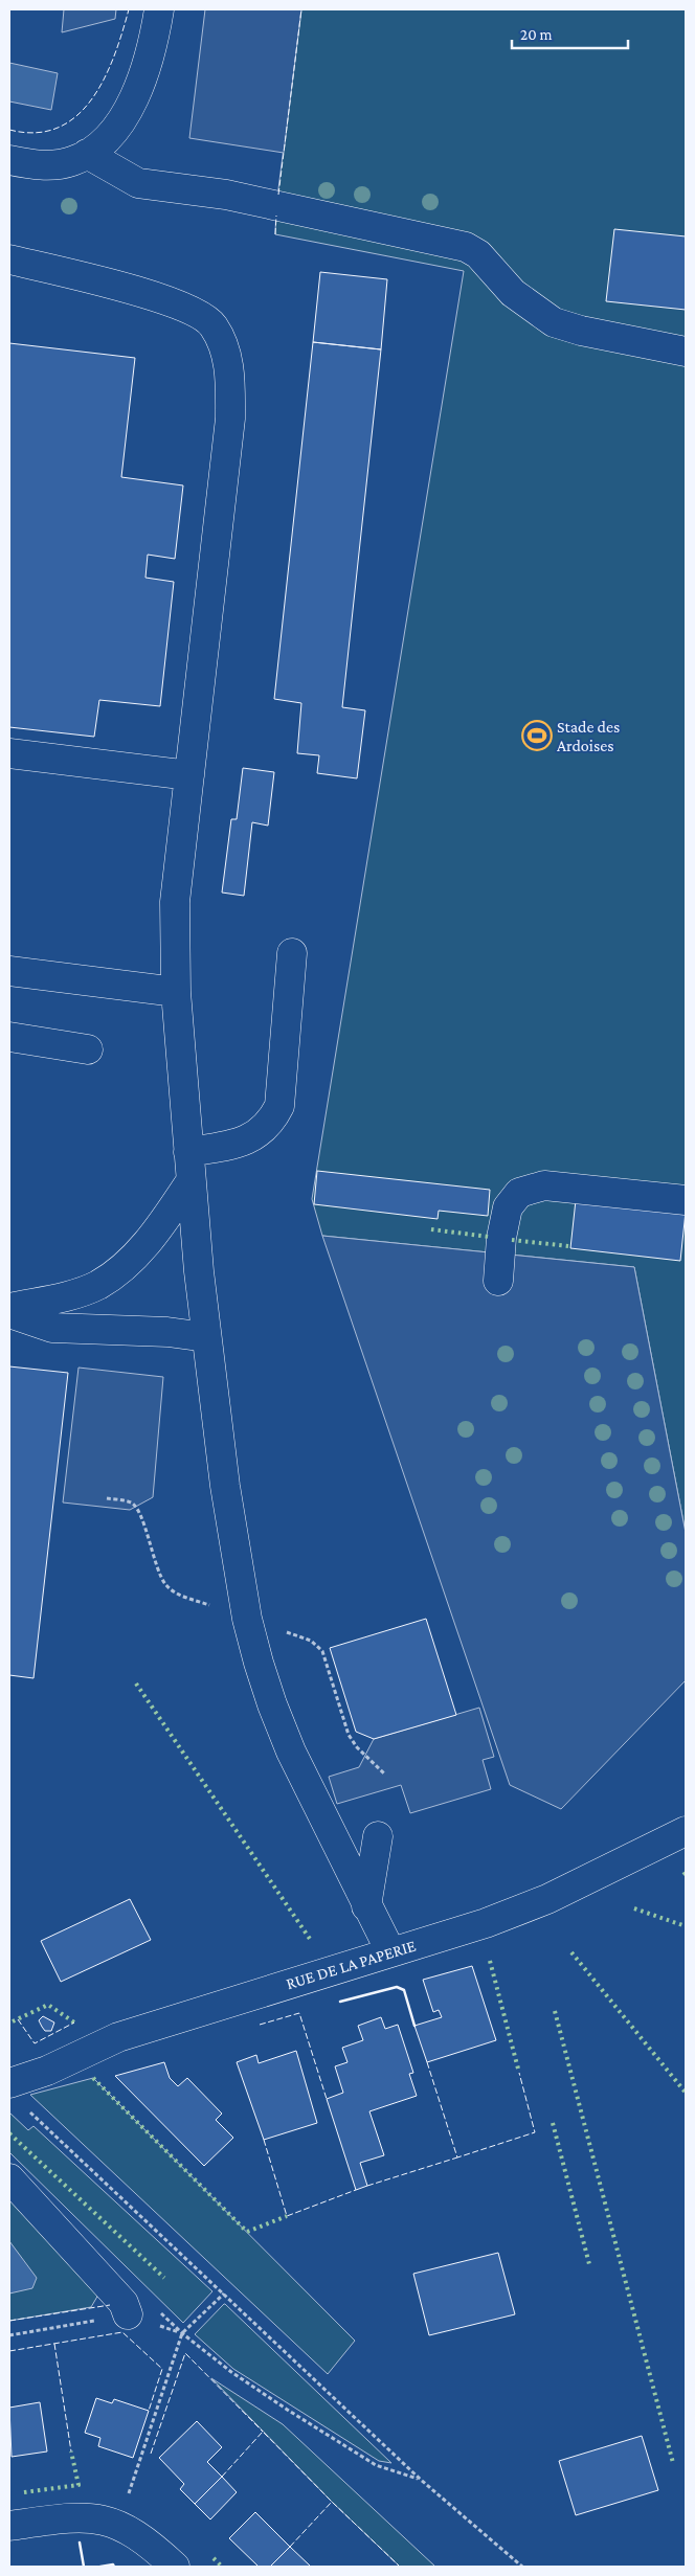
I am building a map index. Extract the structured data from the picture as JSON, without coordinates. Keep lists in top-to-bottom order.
{
  "streets": {
    "street": ["RUE DE LA PAPERIE"]
  },
  "places": {
    "sports": ["Stade des Ardoises"]
  },
  "scale_bar": "20 m"
}
